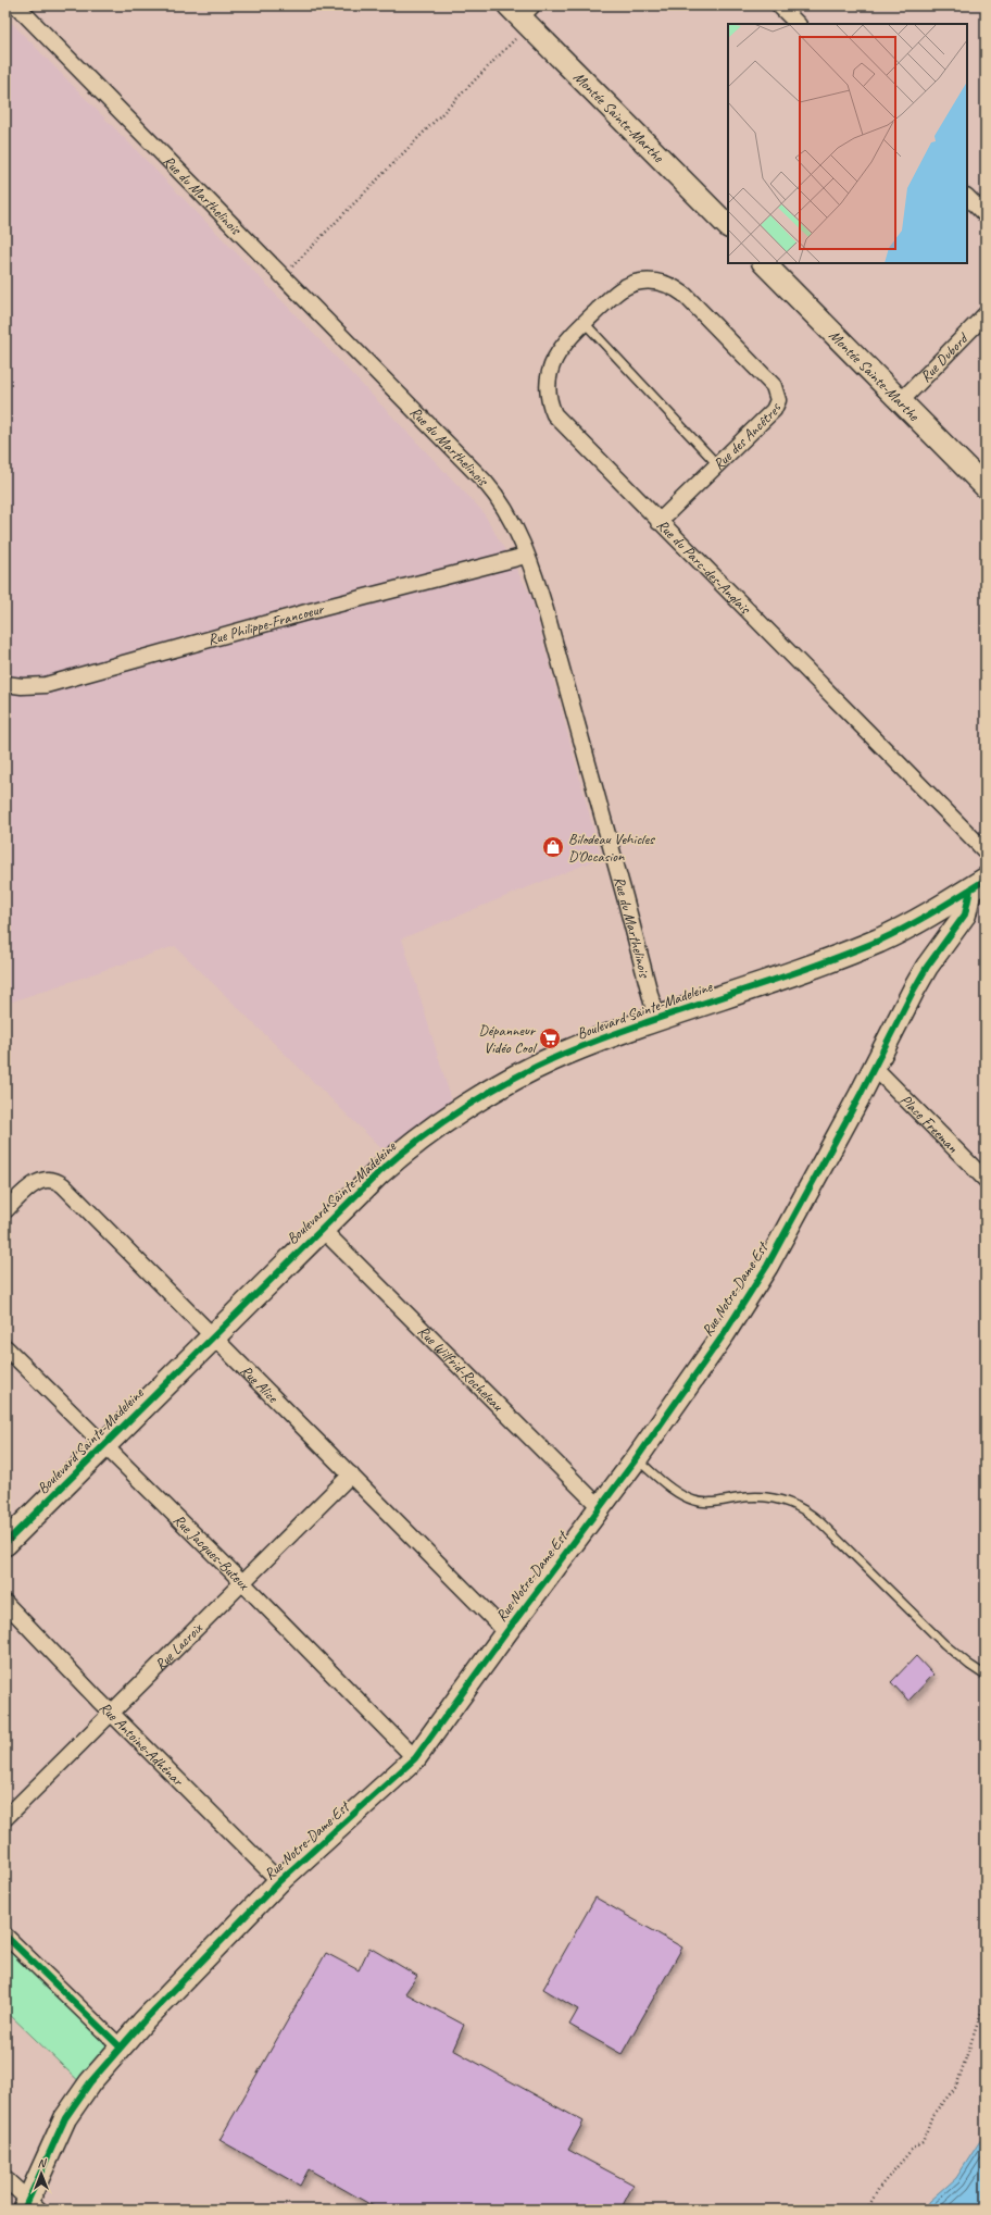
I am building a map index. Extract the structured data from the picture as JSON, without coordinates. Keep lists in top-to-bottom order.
{
  "streets": {
    "main road": ["Boulevard Sainte-Madeleine"],
    "street": [
      "Montée Sainte-Marthe",
      "Rue du Marthelinois",
      "Rue Dubord",
      "Rue des Ancêtres",
      "Rue du Parc-des-Anglais",
      "Rue Philippe-Francoeur",
      "Place Freeman",
      "Rue Notre-Dame Est",
      "Rue Wilfrid-Rocheleau",
      "Rue Alice",
      "Rue Jacques-Buteux",
      "Rue Lacroix",
      "Rue Antoine-Adhénar"
    ]
  },
  "crossings": [
    ["Montée Sainte-Marthe", "Rue Dubord"],
    ["Rue du Marthelinois", "Rue Philippe-Francoeur"],
    ["Rue du Marthelinois", "Boulevard Sainte-Madeleine"],
    ["Rue des Ancêtres", "Rue du Parc-des-Anglais"],
    ["Boulevard Sainte-Madeleine", "Rue Notre-Dame Est"],
    ["Boulevard Sainte-Madeleine", "Rue Wilfrid-Rocheleau"],
    ["Boulevard Sainte-Madeleine", "Rue Alice"],
    ["Boulevard Sainte-Madeleine", "Rue Jacques-Buteux"],
    ["Place Freeman", "Rue Notre-Dame Est"],
    ["Rue Notre-Dame Est", "Rue Wilfrid-Rocheleau"],
    ["Rue Notre-Dame Est", "Rue Alice"],
    ["Rue Notre-Dame Est", "Rue Jacques-Buteux"],
    ["Rue Notre-Dame Est", "Rue Antoine-Adhénar"],
    ["Rue Alice", "Rue Lacroix"],
    ["Rue Jacques-Buteux", "Rue Lacroix"],
    ["Rue Lacroix", "Rue Antoine-Adhénar"]
  ],
  "places": {
    "shop": ["Bilodeau Vehicles D'Occasion"],
    "supermarket": ["Dépanneur Vidéo Cool"]
  },
  "north": "top"
}
